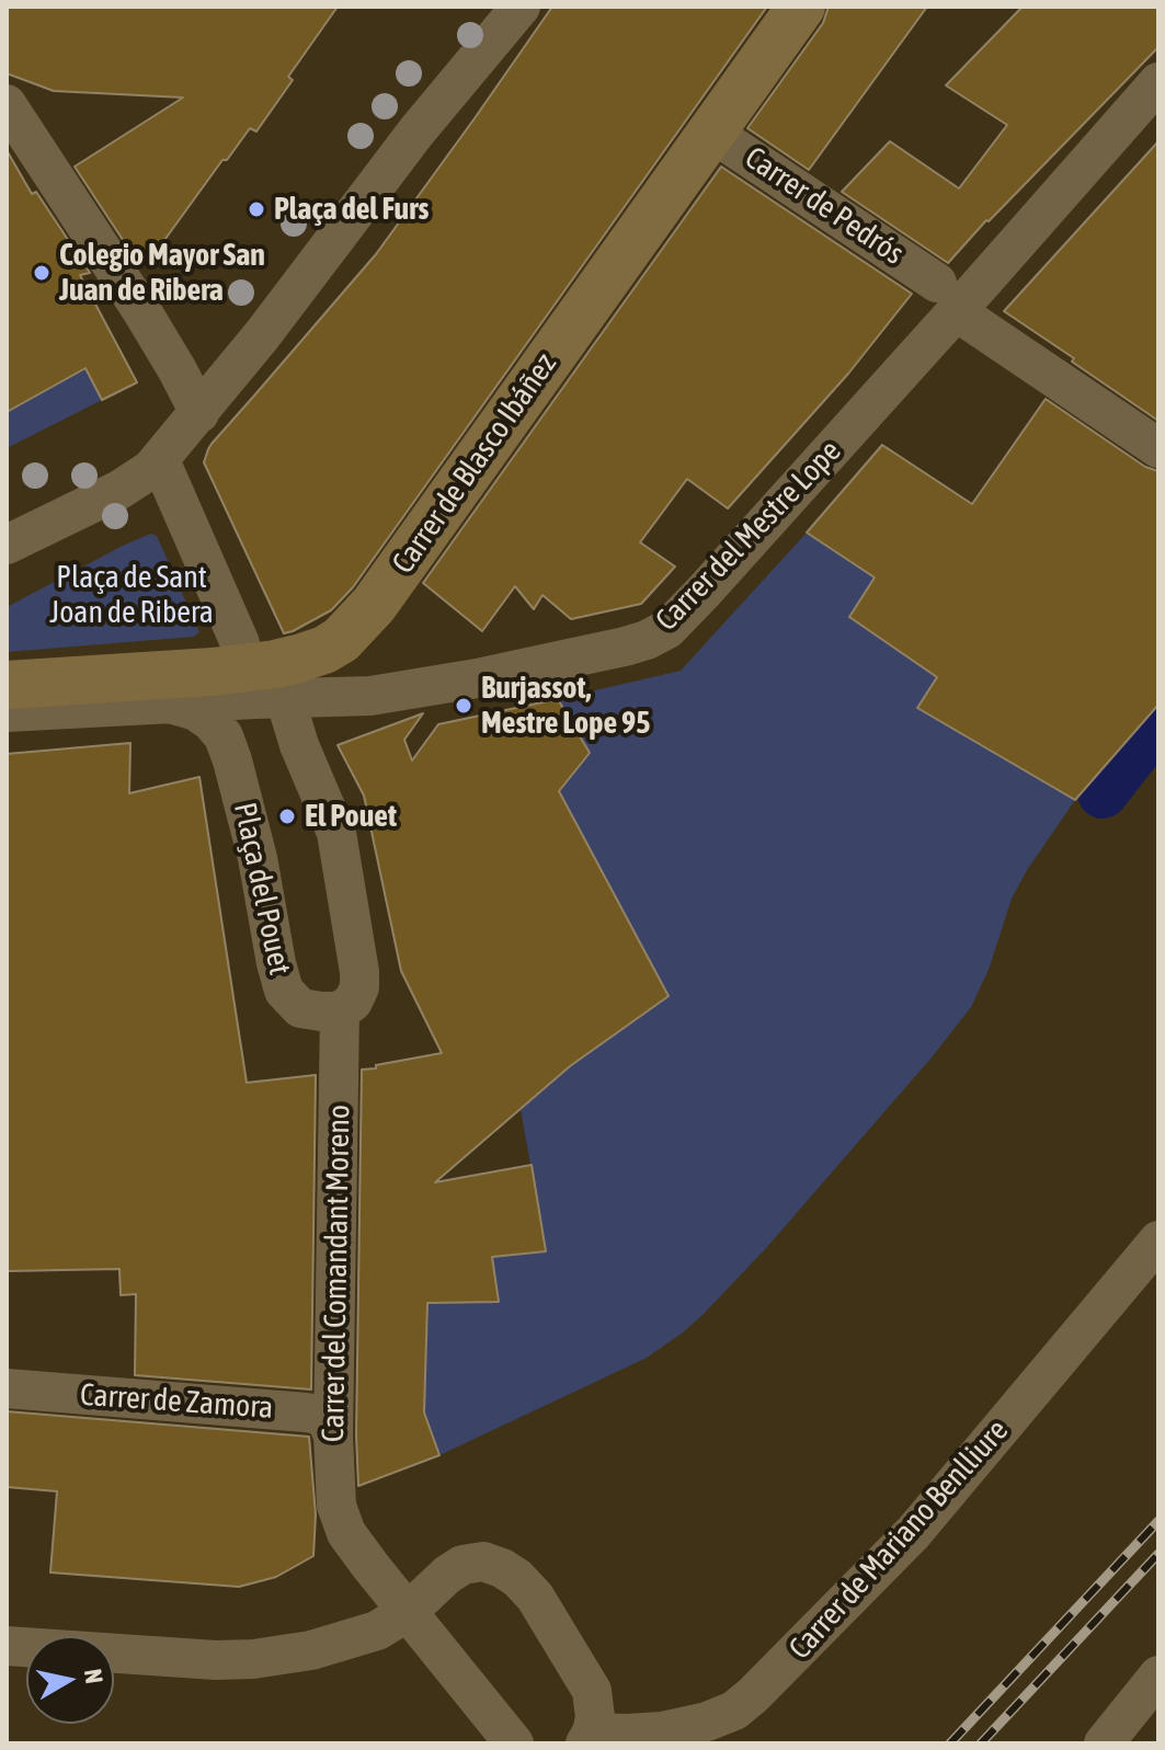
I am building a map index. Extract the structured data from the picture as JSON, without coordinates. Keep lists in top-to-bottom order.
{
  "streets": {
    "street": [
      "Carrer de Pedrós",
      "Carrer de Blasco Ibáñez",
      "Carrer del Mestre Lope",
      "Plaça del Pouet",
      "Carrer del Comandant Moreno",
      "Carrer de Zamora",
      "Carrer de Mariano Benlliure"
    ]
  },
  "crossings": [
    ["Carrer de Pedrós", "Carrer de Blasco Ibáñez"],
    ["Carrer de Pedrós", "Carrer del Mestre Lope"],
    ["Carrer de Blasco Ibáñez", "Carrer del Mestre Lope"],
    ["Carrer del Mestre Lope", "Plaça del Pouet"],
    ["Plaça del Pouet", "Carrer del Comandant Moreno"],
    ["Carrer del Comandant Moreno", "Carrer de Zamora"]
  ],
  "parks": ["Plaça de Sant Joan de Ribera"],
  "places": [
    "Plaça del Furs",
    "Colegio Mayor San Juan de Ribera",
    "Burjassot, Mestre Lope 95",
    "El Pouet"
  ],
  "north": "right"
}
